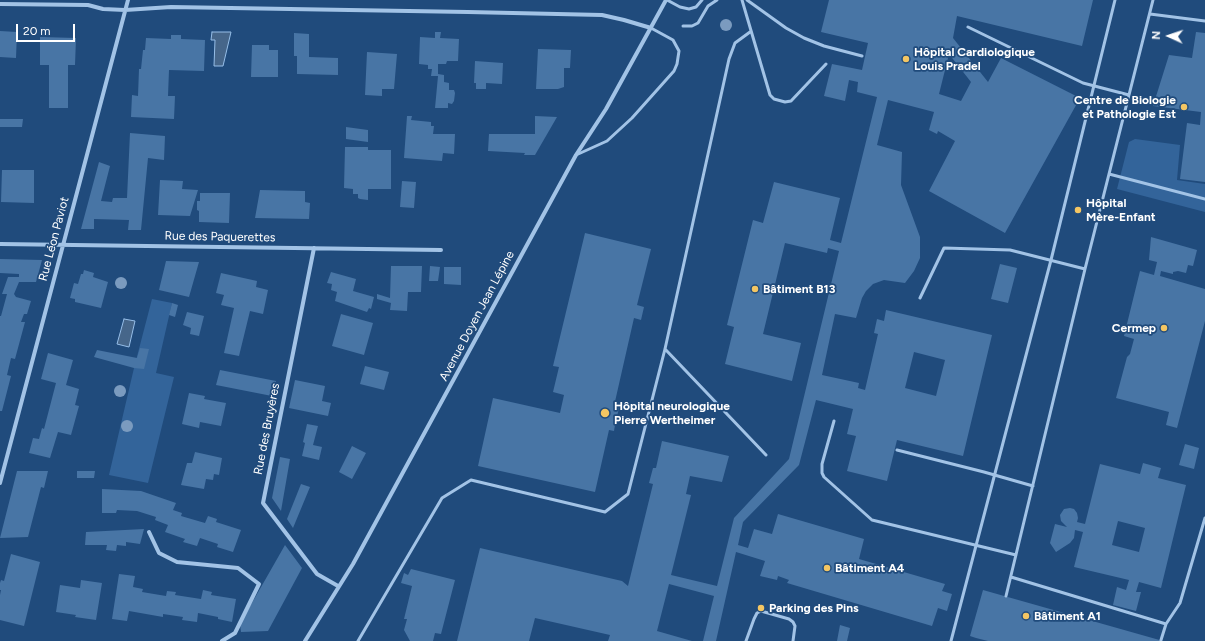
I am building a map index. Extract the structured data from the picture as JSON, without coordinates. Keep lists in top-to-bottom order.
{
  "streets": {
    "street": [
      "Rue des Paquerettes",
      "Rue Léon Paviot",
      "Avenue Doyen Jean Lépine",
      "Rue des Bruyères"
    ]
  },
  "crossings": [
    ["Rue des Paquerettes", "Rue Léon Paviot"],
    ["Rue des Paquerettes", "Rue des Bruyères"],
    ["Avenue Doyen Jean Lépine", "Rue des Bruyères"]
  ],
  "places": [
    "Hôpital Cardiologique Louis Pradel",
    "Centre de Biologie et Pathologie Est",
    "Hôpital Mère-Enfant",
    "Bâtiment B13",
    "Cermep",
    "Hôpital neurologique Pierre Wertheimer",
    "Bâtiment A4",
    "Parking des Pins",
    "Bâtiment A1"
  ],
  "scale_bar": "20 m",
  "north": "left"
}
